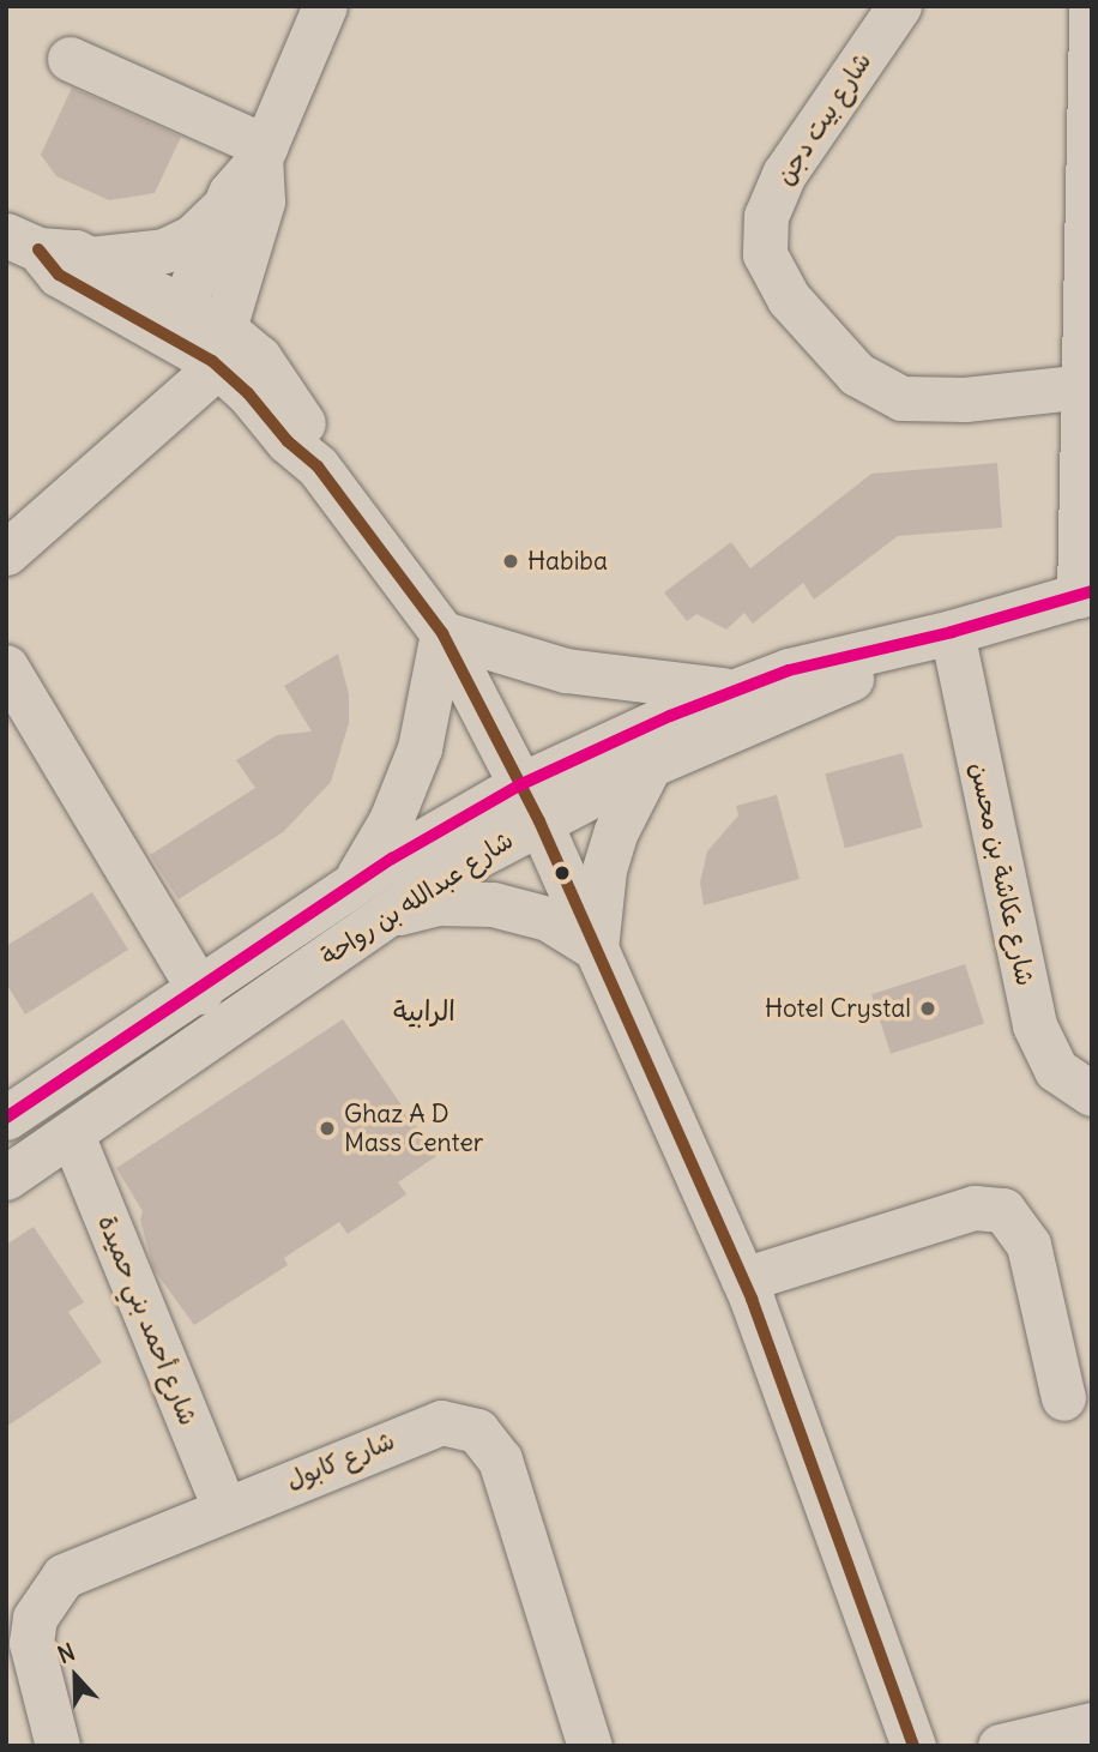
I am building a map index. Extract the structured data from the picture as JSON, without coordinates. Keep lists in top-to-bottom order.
{
  "streets": {
    "street": [
      "شارع بيت دجن",
      "شارع عكاشة بن محسن",
      "شارع عبدالله بن رواحة",
      "شارع أحمد بني حميدة",
      "شارع كابول"
    ]
  },
  "crossings": [
    ["شارع عكاشة بن محسن", "شارع عبدالله بن رواحة"],
    ["شارع عبدالله بن رواحة", "شارع أحمد بني حميدة"],
    ["شارع أحمد بني حميدة", "شارع كابول"]
  ],
  "districts": ["الرابية"],
  "places": ["Habiba", "Hotel Crystal", "Ghaz A D Mass Center"],
  "north": "top"
}
